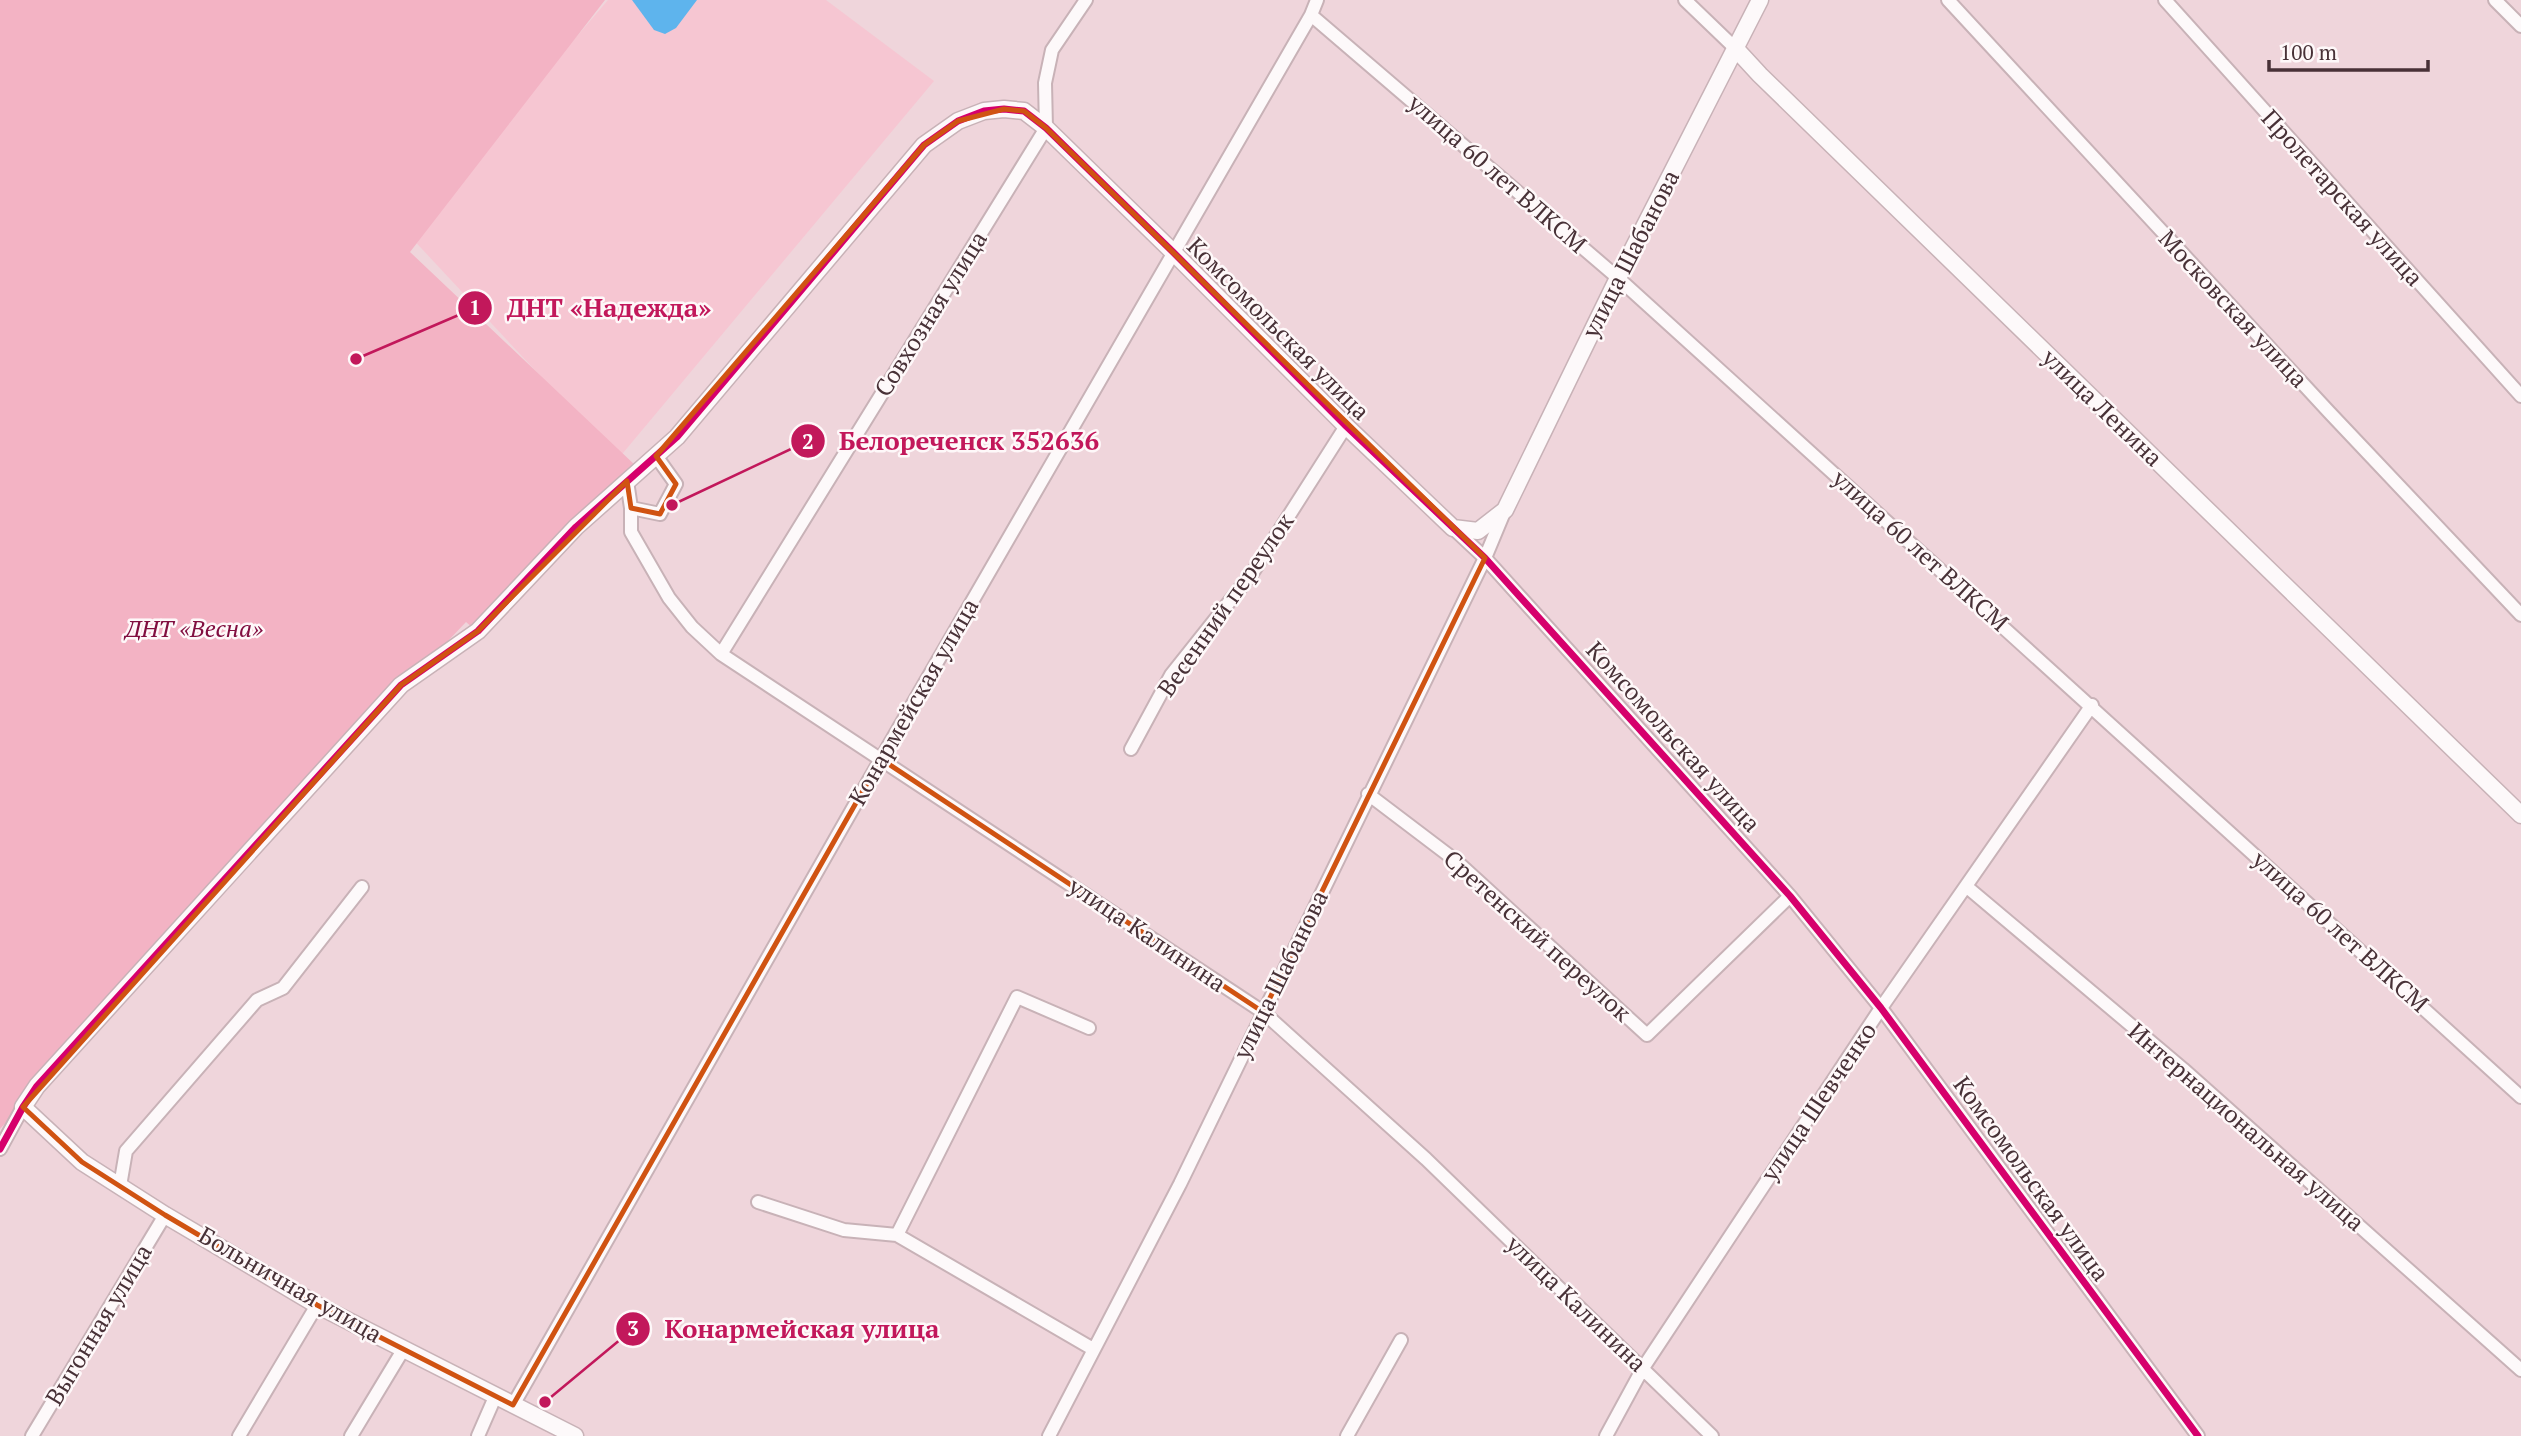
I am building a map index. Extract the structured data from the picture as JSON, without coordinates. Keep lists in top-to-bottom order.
{
  "streets": {
    "street": [
      "улица 60 лет ВЛКСМ",
      "Пролетарская улица",
      "улица Шабанова",
      "Московская улица",
      "Совхозная улица",
      "Комсомольская улица",
      "улица Ленина",
      "Весенний переулок",
      "Конармейская улица",
      "улица Калинина",
      "Сретенский переулок",
      "улица Шевченко",
      "Интернациональная улица",
      "Больничная улица",
      "Выгонная улица"
    ]
  },
  "crossings": [
    ["улица 60 лет ВЛКСМ", "улица Шабанова"],
    ["улица 60 лет ВЛКСМ", "Конармейская улица"],
    ["улица 60 лет ВЛКСМ", "улица Шевченко"],
    ["улица Шабанова", "Комсомольская улица"],
    ["улица Шабанова", "улица Ленина"],
    ["улица Шабанова", "улица Калинина"],
    ["улица Шабанова", "Сретенский переулок"],
    ["Совхозная улица", "Комсомольская улица"],
    ["Совхозная улица", "улица Калинина"],
    ["Комсомольская улица", "Весенний переулок"],
    ["Комсомольская улица", "Конармейская улица"],
    ["Комсомольская улица", "улица Калинина"],
    ["Комсомольская улица", "Сретенский переулок"],
    ["Комсомольская улица", "улица Шевченко"],
    ["Комсомольская улица", "Больничная улица"],
    ["Конармейская улица", "улица Калинина"],
    ["Конармейская улица", "Больничная улица"],
    ["улица Калинина", "улица Шевченко"],
    ["улица Шевченко", "Интернациональная улица"],
    ["Больничная улица", "Выгонная улица"]
  ],
  "parks": ["ДНТ «Весна»"],
  "places": ["ДНТ «Надежда»", "Белореченск 352636", "Конармейская улица"],
  "scale_bar": "100 m"
}
